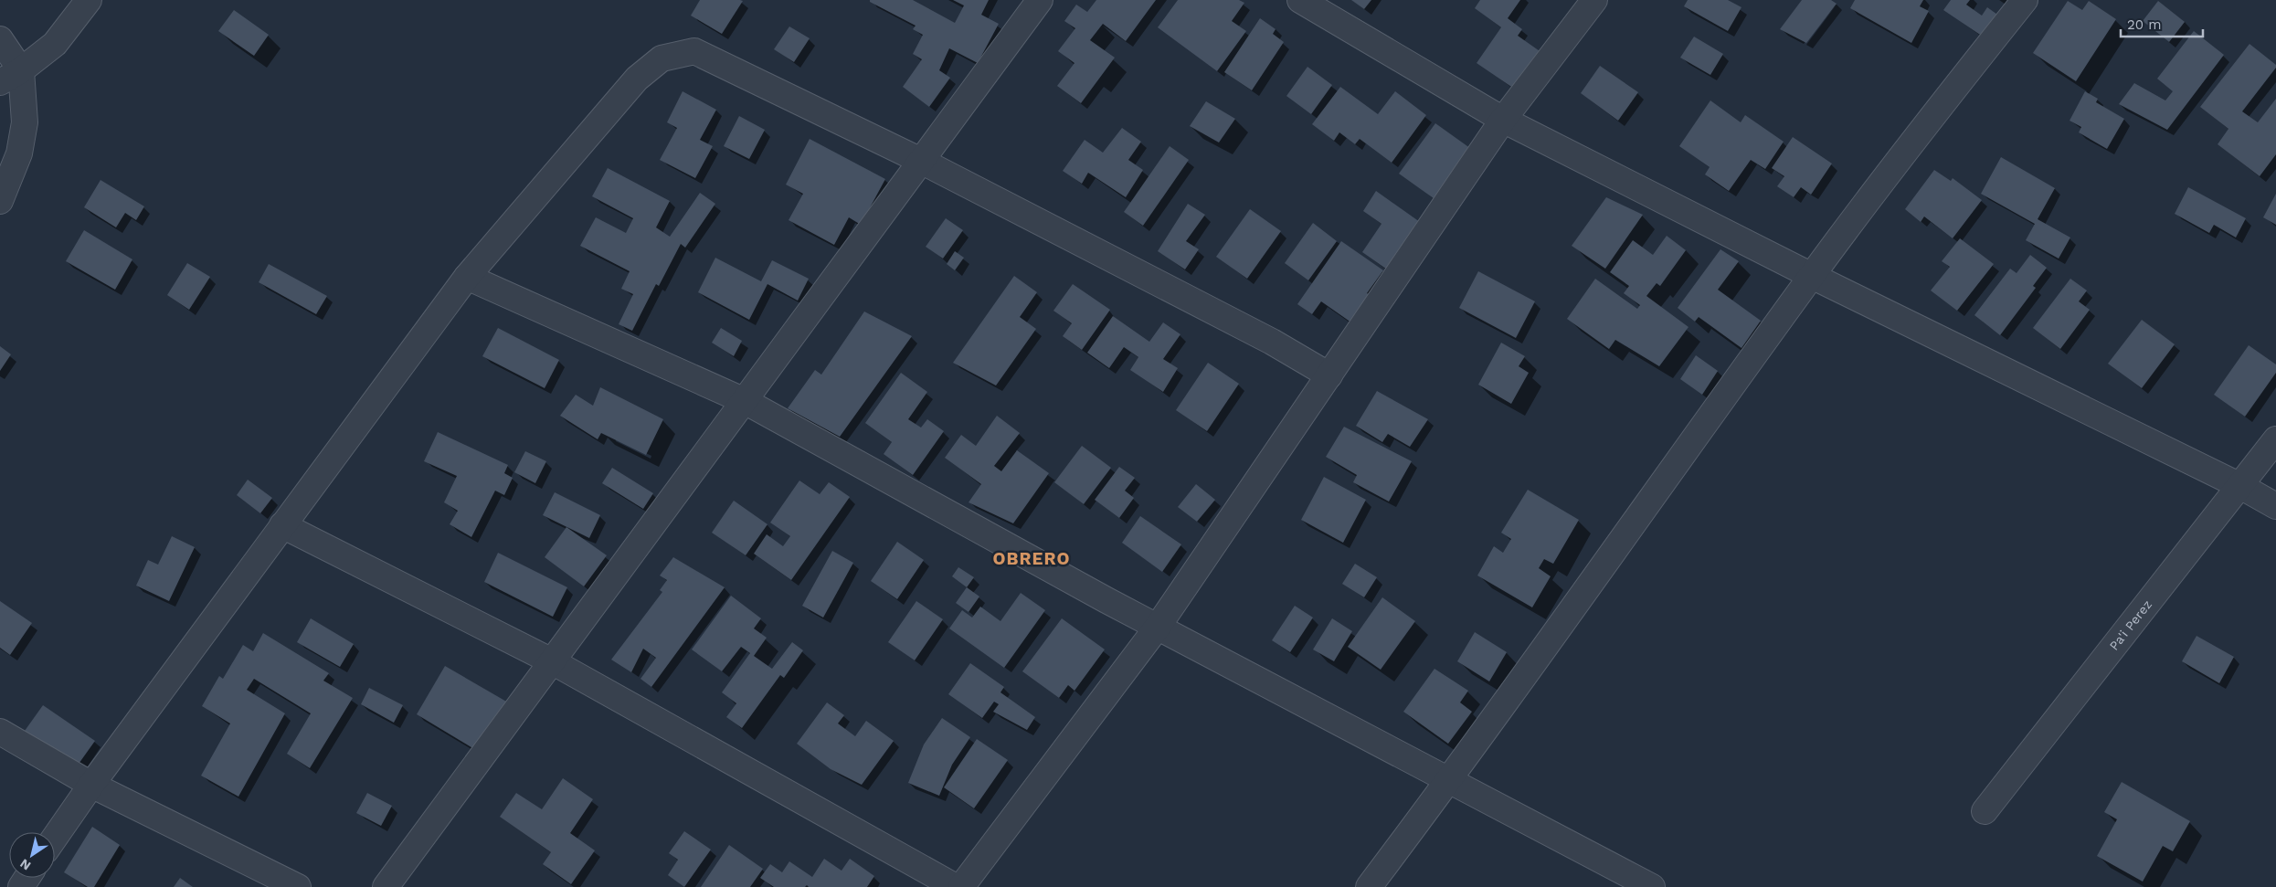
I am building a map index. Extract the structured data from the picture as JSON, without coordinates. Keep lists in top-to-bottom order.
{
  "streets": {
    "street": ["Pa'i Perez"]
  },
  "districts": ["OBRERO"],
  "scale_bar": "20 m",
  "north": "bottom left"
}
